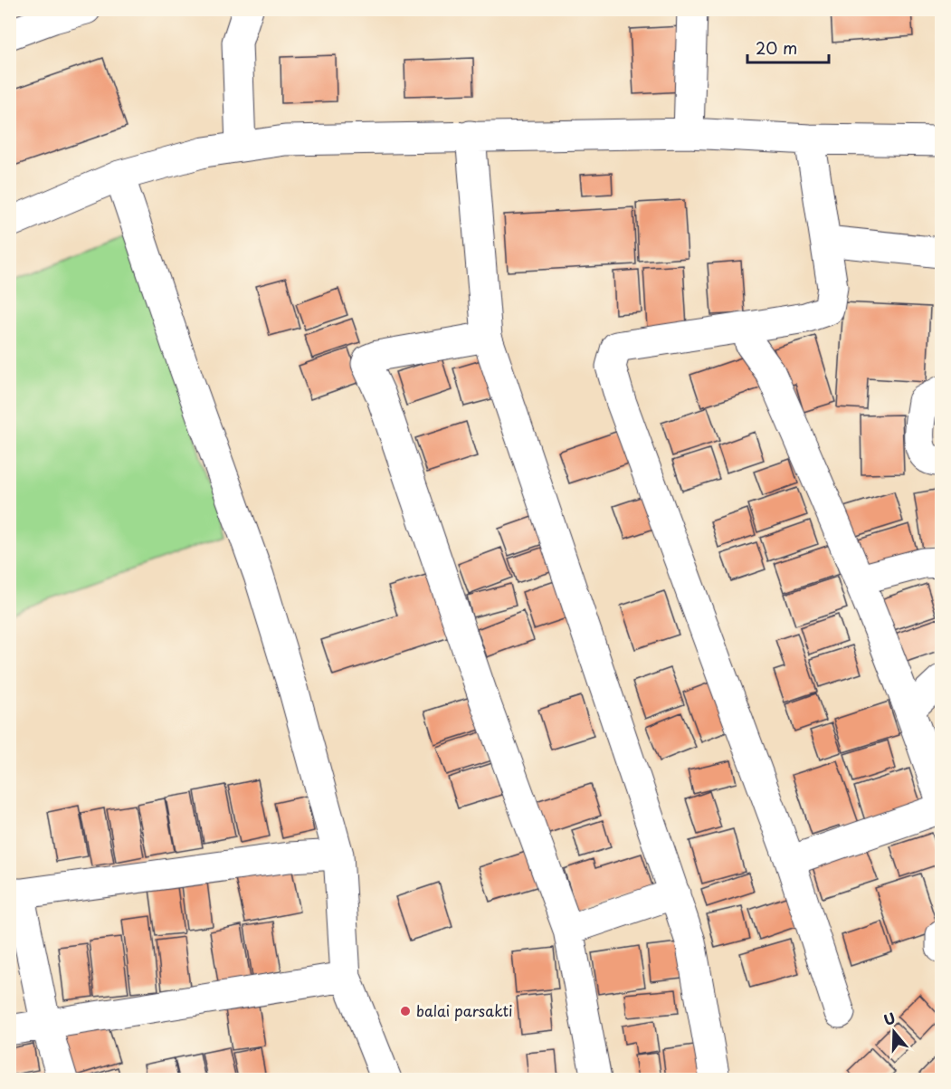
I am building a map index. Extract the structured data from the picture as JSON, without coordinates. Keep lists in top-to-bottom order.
{
  "places": ["balai parsakti"],
  "scale_bar": "20 m",
  "north": "top"
}
